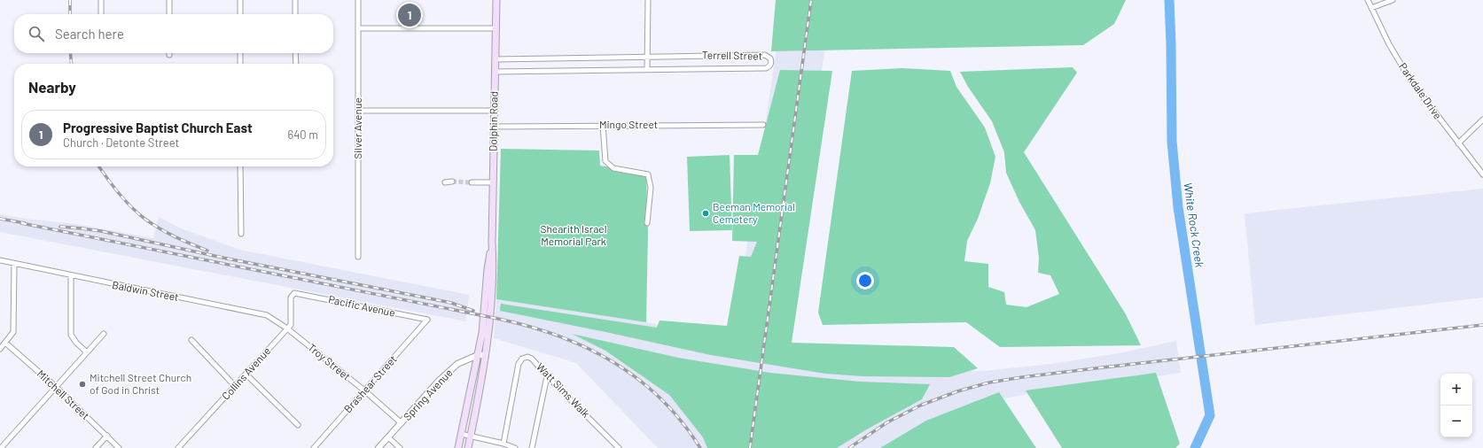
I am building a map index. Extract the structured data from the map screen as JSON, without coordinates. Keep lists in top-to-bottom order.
{
  "streets": {
    "main road": ["Dolphin Road"],
    "street": [
      "Terrell Street",
      "Parkdale Drive",
      "Mingo Street",
      "Silver Avenue",
      "Baldwin Street",
      "Pacific Avenue",
      "Troy Street",
      "Collins Avenue",
      "Brashear Street",
      "Watt Sims Walk",
      "Mitchell Street",
      "Spring Avenue"
    ]
  },
  "crossings": [
    ["Terrell Street", "Dolphin Road"],
    ["Dolphin Road", "Mingo Street"],
    ["Dolphin Road", "Spring Avenue"],
    ["Baldwin Street", "Troy Street"],
    ["Baldwin Street", "Collins Avenue"],
    ["Pacific Avenue", "Collins Avenue"],
    ["Pacific Avenue", "Brashear Street"],
    ["Troy Street", "Collins Avenue"],
    ["Troy Street", "Brashear Street"],
    ["Troy Street", "Spring Avenue"]
  ],
  "water": ["White Rock Creek"],
  "parks": ["Shearith Israel Memorial Park"],
  "places": ["Beeman Memorial Cemetery", "Mitchell Street Church of God in Christ"],
  "page": {
    "pins": "1",
    "search": "Search here",
    "heading": "Nearby",
    "list": [
      {
        "mark": "1",
        "name": "Progressive Baptist Church East",
        "note": "Church · Detonte Street",
        "value": "640 m"
      }
    ],
    "map_buttons": ["+", "−"]
  }
}
